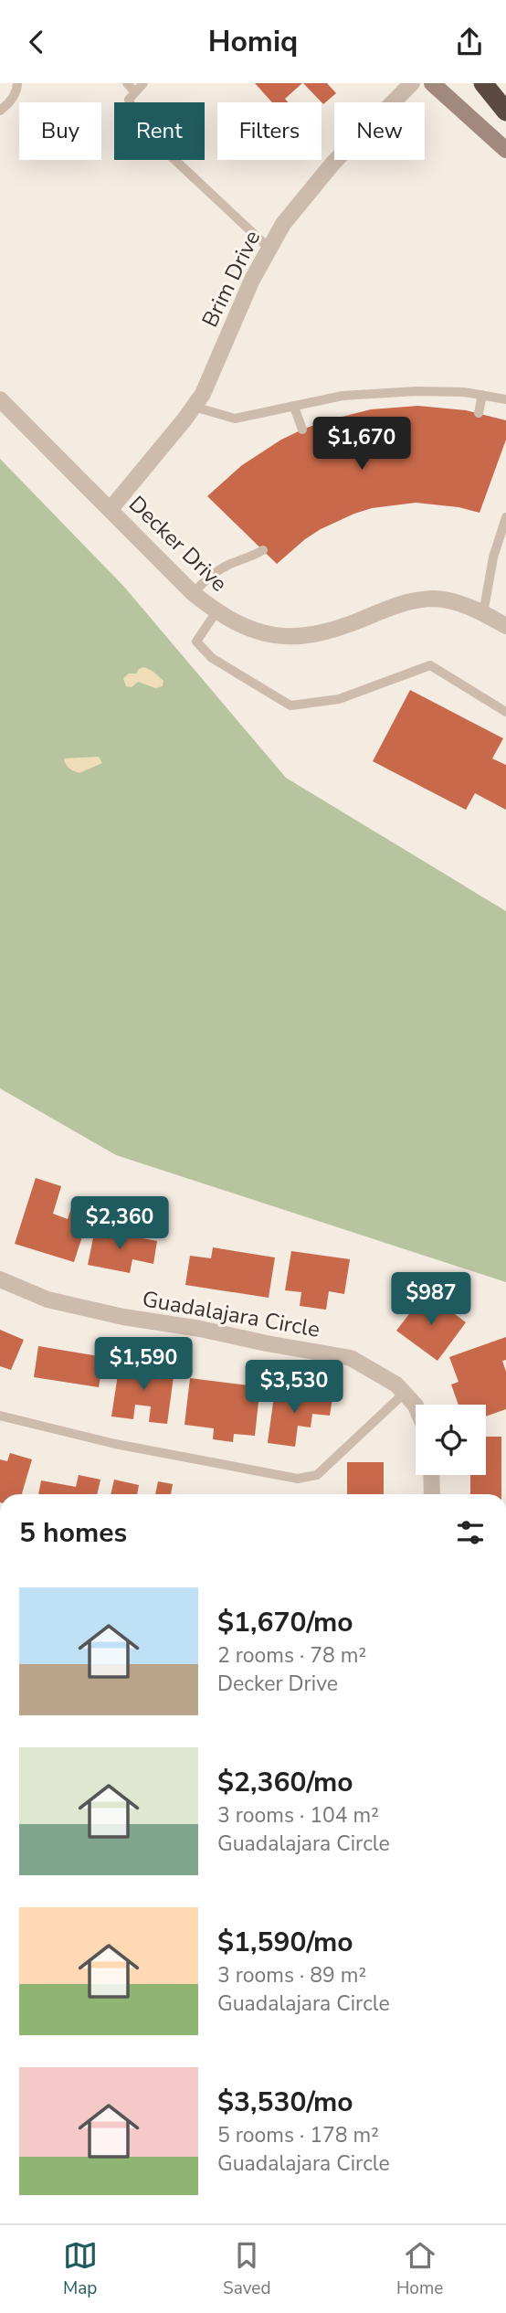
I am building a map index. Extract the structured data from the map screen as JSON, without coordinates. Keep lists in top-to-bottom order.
{
  "streets": {
    "street": ["Brim Drive", "Decker Drive", "Guadalajara Circle"]
  },
  "crossings": [
    ["Brim Drive", "Decker Drive"]
  ],
  "page": {
    "header": "Homiq",
    "chip": [
      "Buy",
      "Rent",
      "Filters",
      "New"
    ],
    "price": [
      "$1,670",
      "$2,360",
      "$987",
      "$1,590",
      "$3,530"
    ],
    "heading": "5 homes",
    "list": [
      {
        "name": "$1,670/mo",
        "note": "2 rooms · 78 m² · Decker Drive"
      },
      {
        "name": "$2,360/mo",
        "note": "3 rooms · 104 m² · Guadalajara Circle"
      },
      {
        "name": "$1,590/mo",
        "note": "3 rooms · 89 m² · Guadalajara Circle"
      },
      {
        "name": "$3,530/mo",
        "note": "5 rooms · 178 m² · Guadalajara Circle"
      }
    ],
    "tabs": ["Map", "Saved", "Home"]
  }
}
